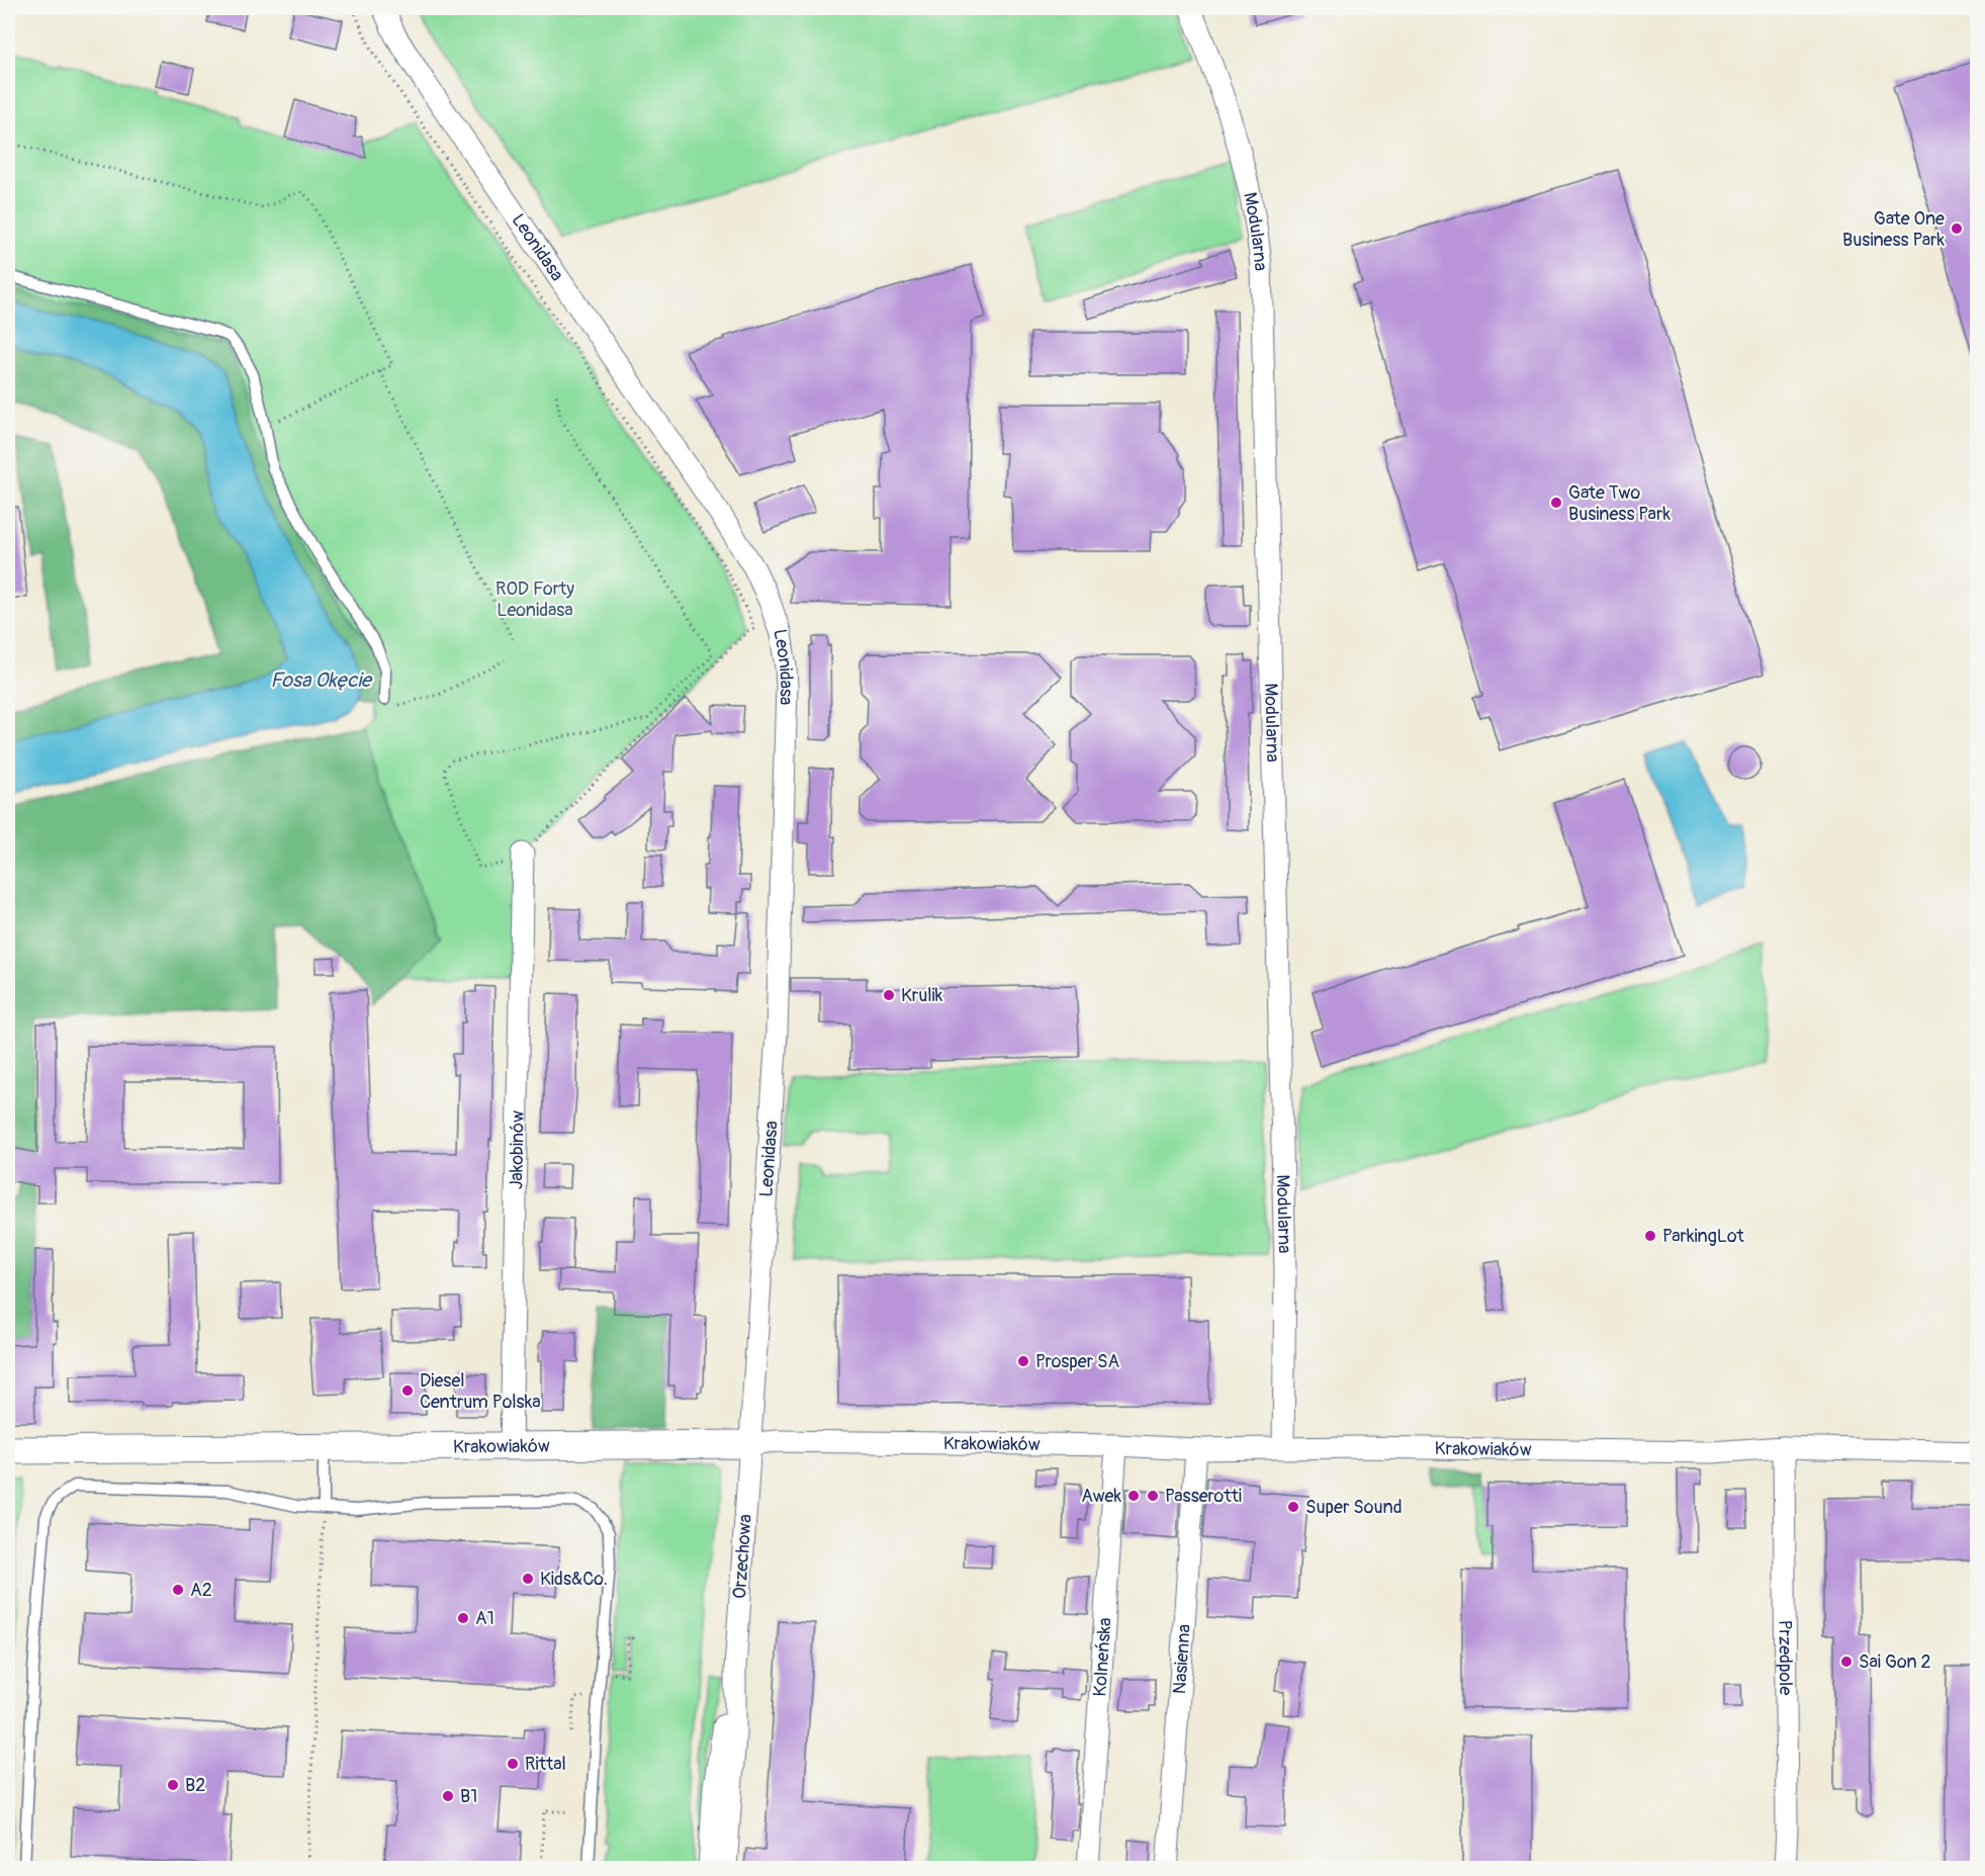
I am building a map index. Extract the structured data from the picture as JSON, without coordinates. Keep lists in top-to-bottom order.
{
  "streets": {
    "street": [
      "Modularna",
      "Leonidasa",
      "Jakobinów",
      "Krakowiaków",
      "Orzechowa",
      "Kolneńska",
      "Przedpole",
      "Nasienna"
    ]
  },
  "crossings": [
    ["Modularna", "Krakowiaków"],
    ["Leonidasa", "Krakowiaków"],
    ["Leonidasa", "Orzechowa"],
    ["Jakobinów", "Krakowiaków"],
    ["Krakowiaków", "Orzechowa"],
    ["Krakowiaków", "Kolneńska"],
    ["Krakowiaków", "Przedpole"],
    ["Krakowiaków", "Nasienna"]
  ],
  "water": ["Fosa Okęcie"],
  "parks": ["ROD Forty Leonidasa"],
  "places": [
    "Gate One Business Park",
    "Gate Two Business Park",
    "Krulik",
    "ParkingLot",
    "Prosper SA",
    "Diesel Centrum Polska",
    "Awek",
    "Passerotti",
    "Super Sound",
    "Kids&Co.",
    "A2",
    "A1",
    "Sai Gon 2",
    "Rittal",
    "B2",
    "B1"
  ]
}
